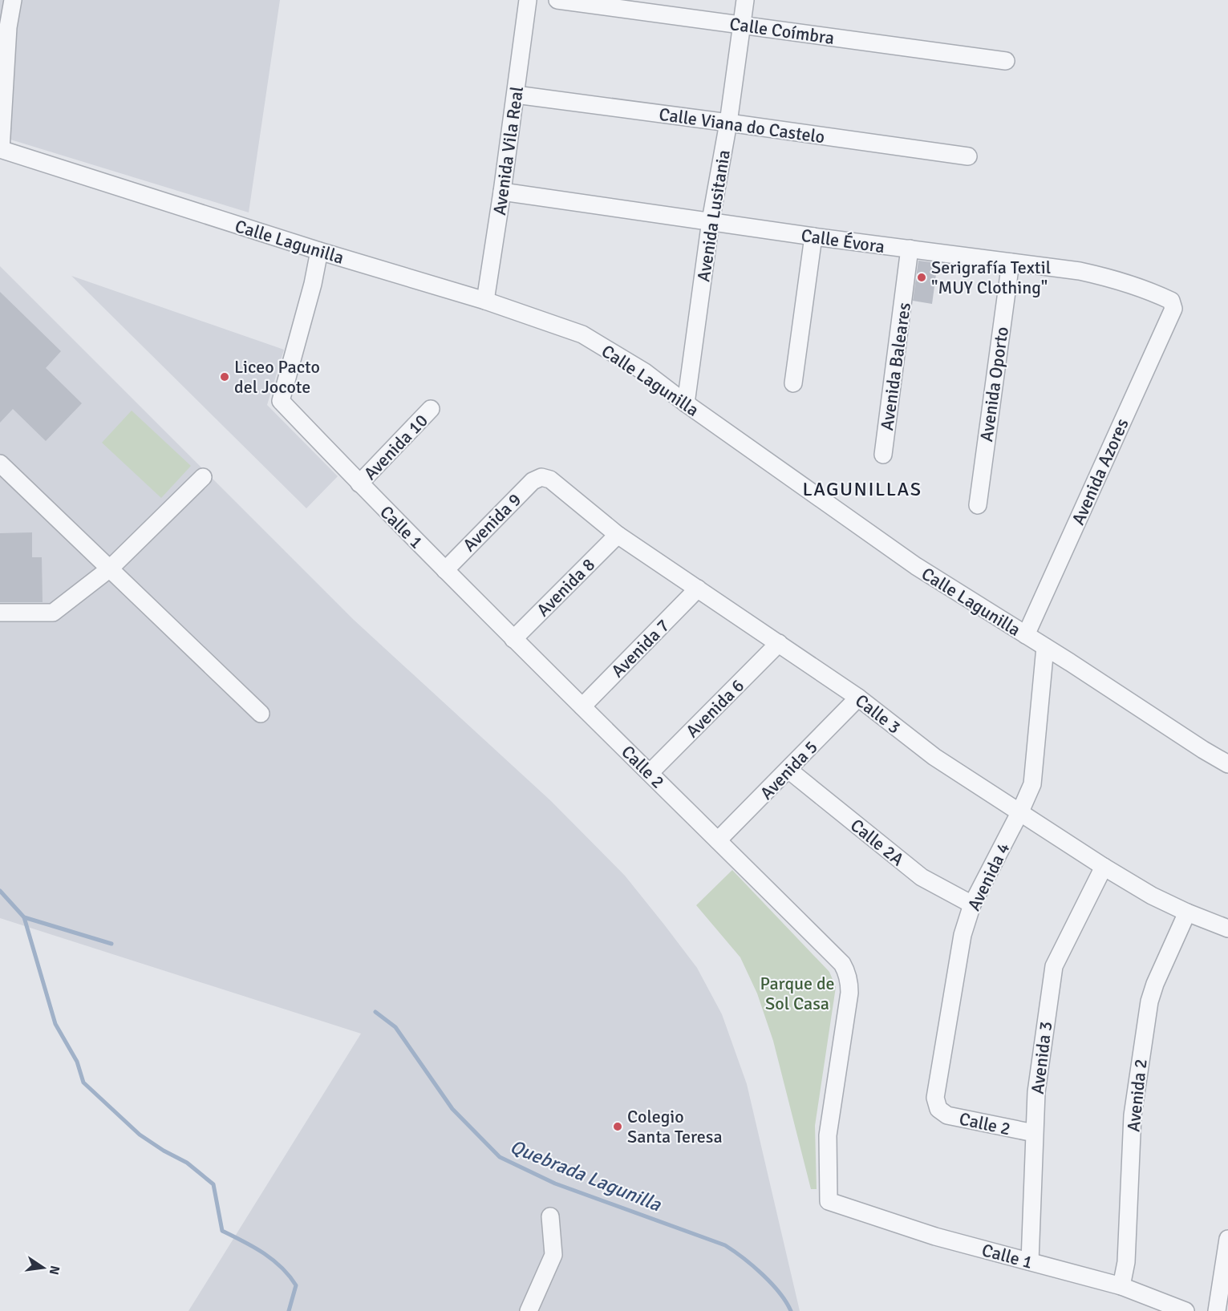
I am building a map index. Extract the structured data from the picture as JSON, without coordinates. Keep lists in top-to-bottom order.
{
  "streets": {
    "street": [
      "Calle Coímbra",
      "Calle Viana do Castelo",
      "Avenida Vila Real",
      "Avenida Lusitania",
      "Calle Évora",
      "Calle Lagunilla",
      "Avenida Baleares",
      "Avenida Oporto",
      "Avenida 10",
      "Avenida Azores",
      "Avenida 9",
      "Calle 1",
      "Avenida 8",
      "Avenida 7",
      "Avenida 6",
      "Calle 3",
      "Calle 2",
      "Avenida 5",
      "Calle 2A",
      "Avenida 4",
      "Avenida 3",
      "Avenida 2"
    ]
  },
  "crossings": [
    ["Calle Coímbra", "Avenida Lusitania"],
    ["Calle Viana do Castelo", "Avenida Vila Real"],
    ["Calle Viana do Castelo", "Avenida Lusitania"],
    ["Avenida Vila Real", "Calle Évora"],
    ["Avenida Vila Real", "Calle Lagunilla"],
    ["Avenida Lusitania", "Calle Évora"],
    ["Avenida Lusitania", "Calle Lagunilla"],
    ["Calle Évora", "Avenida Baleares"],
    ["Calle Évora", "Avenida Oporto"],
    ["Calle Évora", "Avenida Azores"],
    ["Calle Lagunilla", "Avenida Azores"],
    ["Calle Lagunilla", "Calle 1"],
    ["Calle Lagunilla", "Avenida 4"],
    ["Avenida 10", "Calle 1"],
    ["Avenida 9", "Calle 1"],
    ["Avenida 9", "Calle 3"],
    ["Avenida 9", "Calle 2"],
    ["Calle 1", "Calle 2"],
    ["Calle 1", "Avenida 3"],
    ["Calle 1", "Avenida 2"],
    ["Avenida 8", "Calle 3"],
    ["Avenida 8", "Calle 2"],
    ["Avenida 7", "Calle 3"],
    ["Avenida 7", "Calle 2"],
    ["Avenida 6", "Calle 3"],
    ["Avenida 6", "Calle 2"],
    ["Calle 3", "Avenida 5"],
    ["Calle 3", "Avenida 4"],
    ["Calle 3", "Avenida 3"],
    ["Calle 3", "Avenida 2"],
    ["Calle 2", "Avenida 5"],
    ["Calle 2", "Avenida 4"],
    ["Calle 2", "Avenida 3"],
    ["Avenida 5", "Calle 2A"],
    ["Calle 2A", "Avenida 4"]
  ],
  "districts": ["LAGUNILLAS"],
  "water": ["Quebrada Lagunilla"],
  "parks": ["Parque de Sol Casa"],
  "places": ["Serigrafía Textil \"MUY Clothing\"", "Liceo Pacto del Jocote", "Colegio Santa Teresa"],
  "north": "right"
}
